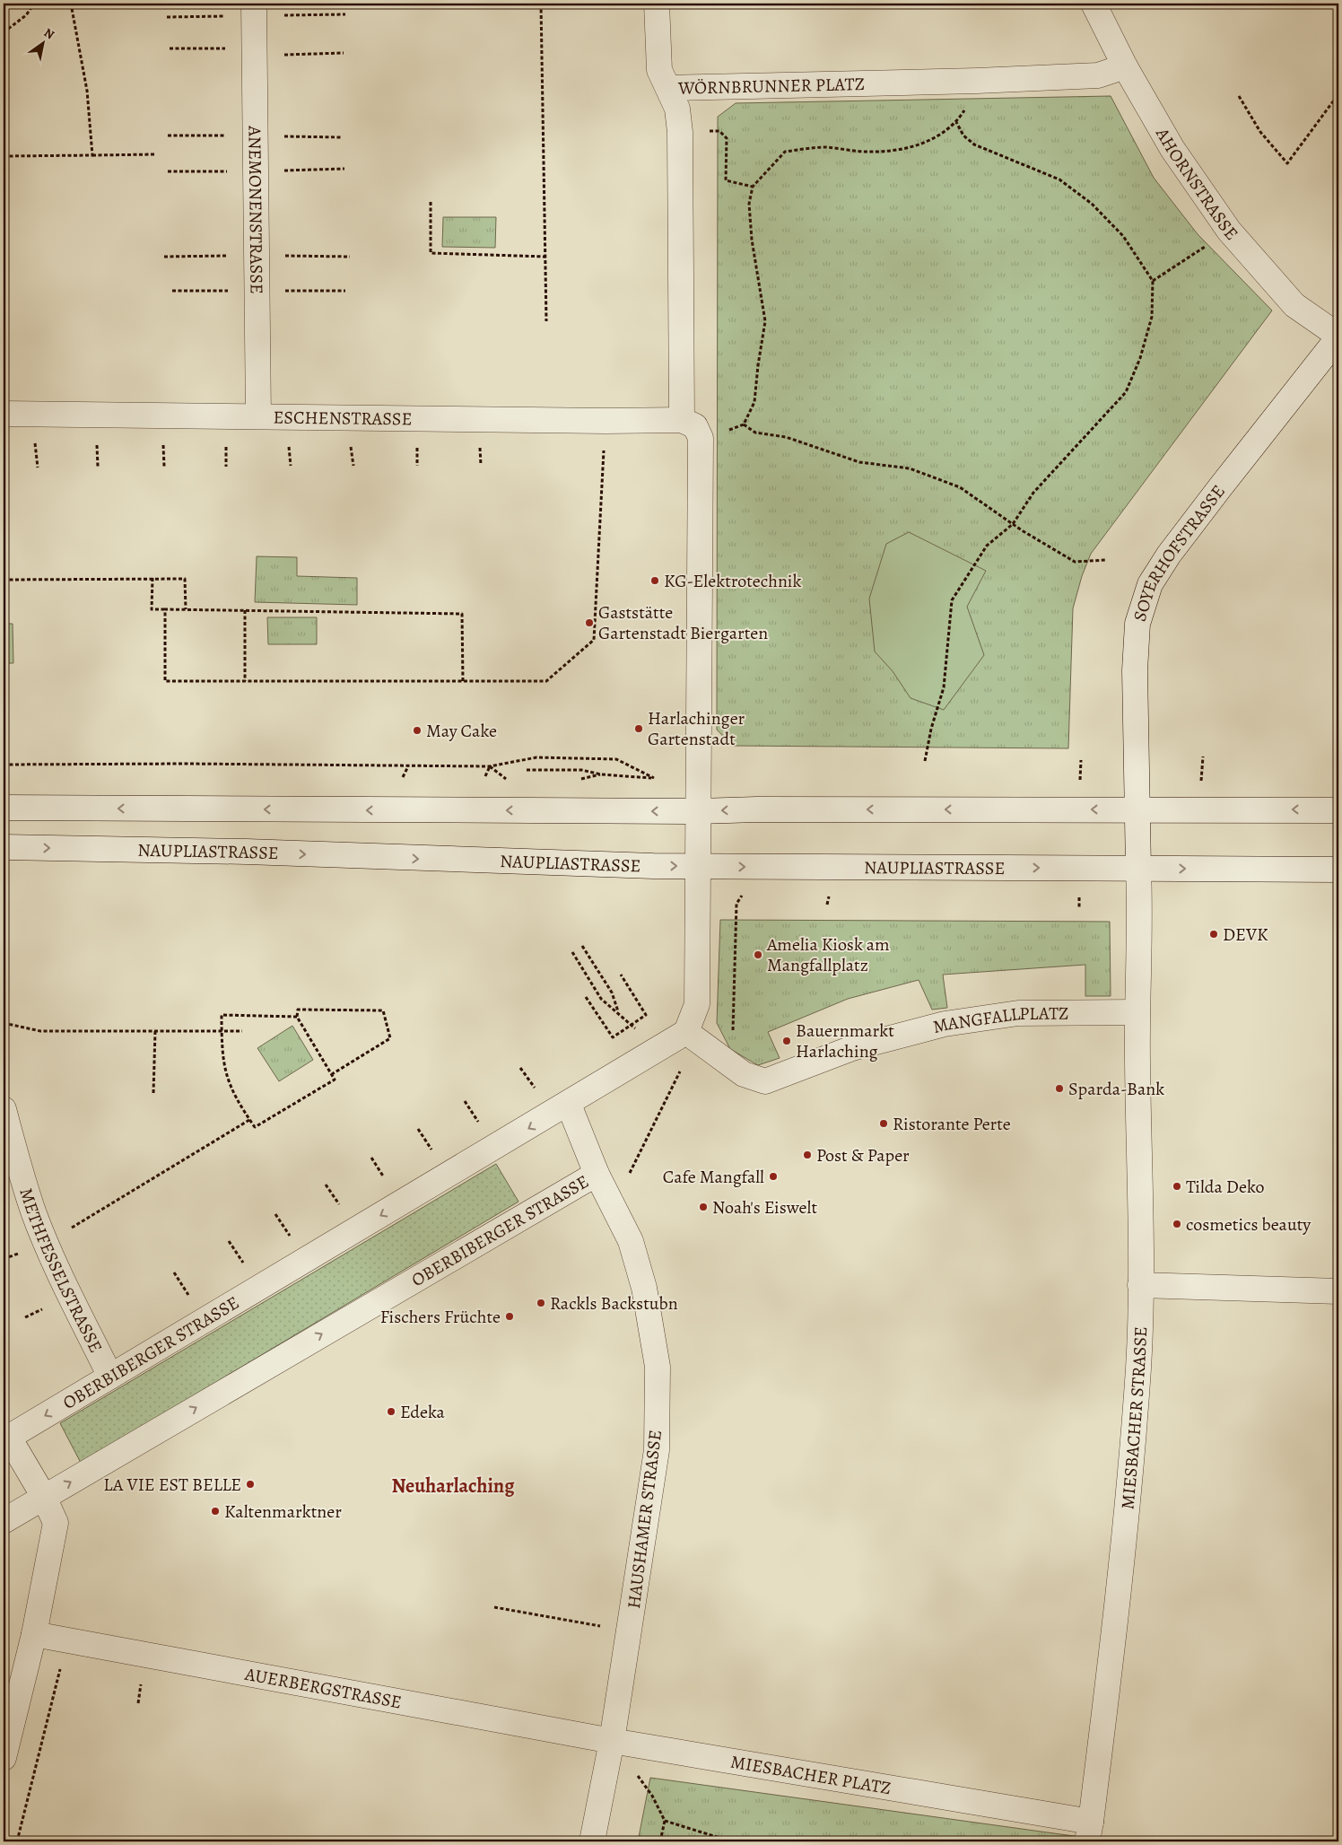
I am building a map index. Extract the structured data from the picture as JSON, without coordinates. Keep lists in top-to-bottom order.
{
  "streets": {
    "street": [
      "WÖRNBRUNNER PLATZ",
      "AHORNSTRASSE",
      "ANEMONENSTRASSE",
      "ESCHENSTRASSE",
      "SOYERHOFSTRASSE",
      "NAUPLIASTRASSE",
      "MANGFALLPLATZ",
      "OBERBIBERGER STRASSE",
      "METHFESSELSTRASSE",
      "MIESBACHER STRASSE",
      "HAUSHAMER STRASSE",
      "AUERBERGSTRASSE",
      "MIESBACHER PLATZ"
    ]
  },
  "crossings": [
    ["WÖRNBRUNNER PLATZ", "AHORNSTRASSE"],
    ["WÖRNBRUNNER PLATZ", "ESCHENSTRASSE"],
    ["AHORNSTRASSE", "SOYERHOFSTRASSE"],
    ["ANEMONENSTRASSE", "ESCHENSTRASSE"],
    ["MANGFALLPLATZ", "MIESBACHER STRASSE"],
    ["OBERBIBERGER STRASSE", "METHFESSELSTRASSE"],
    ["OBERBIBERGER STRASSE", "HAUSHAMER STRASSE"],
    ["MIESBACHER STRASSE", "MIESBACHER PLATZ"],
    ["HAUSHAMER STRASSE", "AUERBERGSTRASSE"],
    ["HAUSHAMER STRASSE", "MIESBACHER PLATZ"],
    ["AUERBERGSTRASSE", "MIESBACHER PLATZ"]
  ],
  "districts": ["Neuharlaching"],
  "places": [
    "KG-Elektrotechnik",
    "Gaststätte Gartenstadt Biergarten",
    "Harlachinger Gartenstadt",
    "May Cake",
    "DEVK",
    "Amelia Kiosk am Mangfallplatz",
    "Bauernmarkt Harlaching",
    "Sparda-Bank",
    "Ristorante Perte",
    "Post & Paper",
    "Cafe Mangfall",
    "Tilda Deko",
    "Noah's Eiswelt",
    "cosmetics beauty",
    "Rackls Backstubn",
    "Fischers Früchte",
    "Edeka",
    "LA VIE EST BELLE",
    "Kaltenmarktner"
  ],
  "north": "top right"
}
